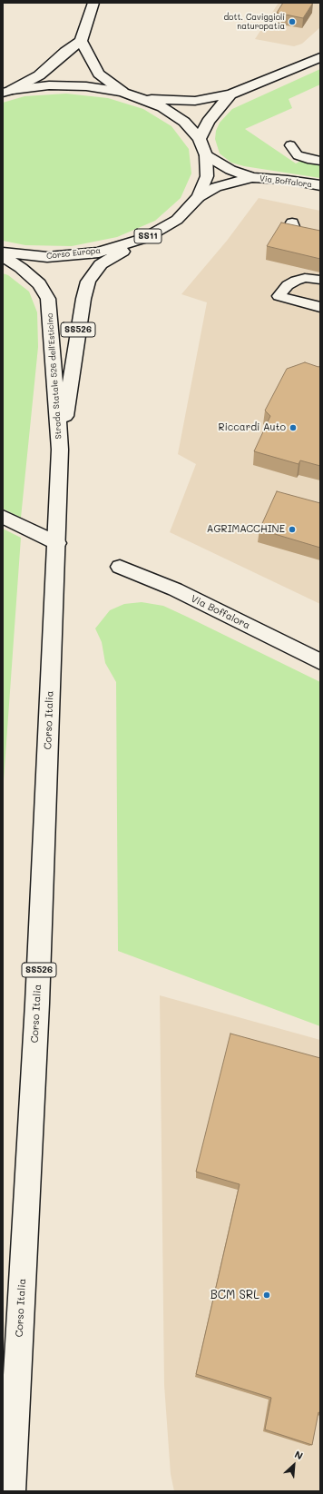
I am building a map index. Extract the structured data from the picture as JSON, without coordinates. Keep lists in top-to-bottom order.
{
  "streets": {
    "main road": [
      "Via Boffalora",
      "SS11",
      "Corso Europa",
      "SS526",
      "Strada Statale 526 dell'Esticino",
      "Corso Italia"
    ]
  },
  "crossings": [
    ["Via Boffalora", "Corso Europa"],
    ["Corso Europa", "Strada Statale 526 dell'Esticino"],
    ["Strada Statale 526 dell'Esticino", "Corso Italia"]
  ],
  "places": [
    "dott. Caviggioli naturopatia",
    "Riccardi Auto",
    "AGRIMACCHINE",
    "BCM SRL"
  ],
  "north": "top right"
}
